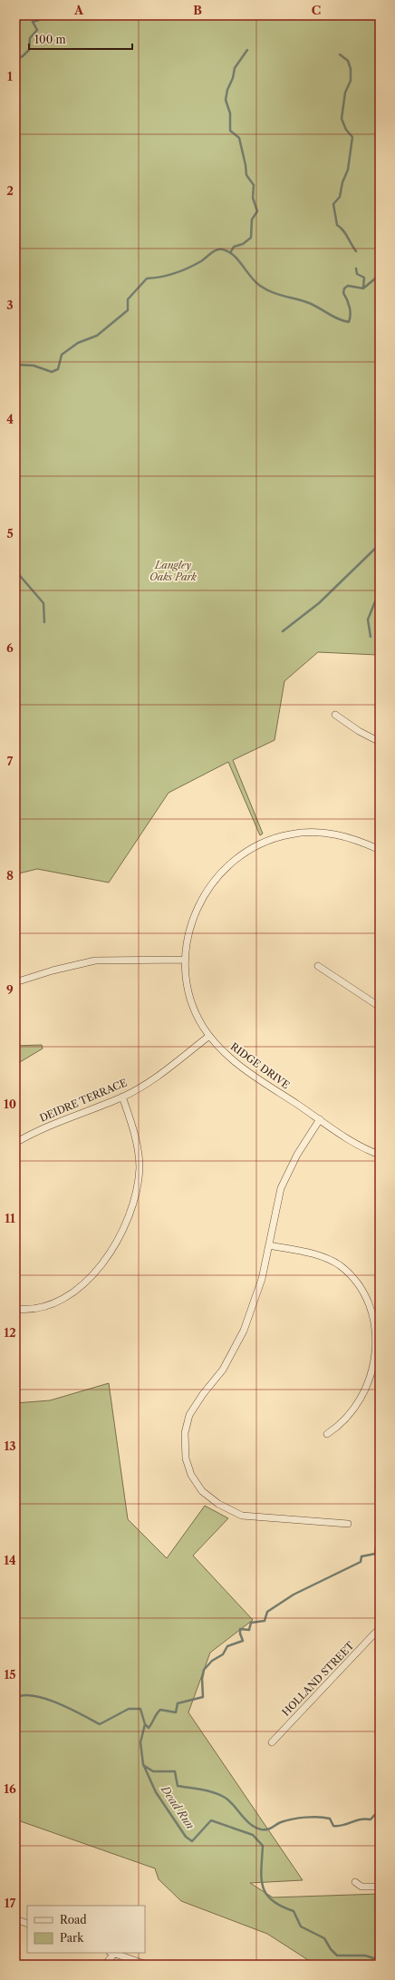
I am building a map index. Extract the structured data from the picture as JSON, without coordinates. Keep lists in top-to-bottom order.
{
  "streets": {
    "street": ["RIDGE DRIVE", "DEIDRE TERRACE", "HOLLAND STREET"]
  },
  "crossings": [
    ["RIDGE DRIVE", "DEIDRE TERRACE"]
  ],
  "water": ["Dead Run"],
  "parks": ["Langley Oaks Park"],
  "legend": ["Road", "Park"],
  "scale_bar": "100 m",
  "grid": {
    "columns": ["A", "B", "C"],
    "rows": [
      "1",
      "2",
      "3",
      "4",
      "5",
      "6",
      "7",
      "8",
      "9",
      "10",
      "11",
      "12",
      "13",
      "14",
      "15",
      "16",
      "17"
    ]
  }
}
